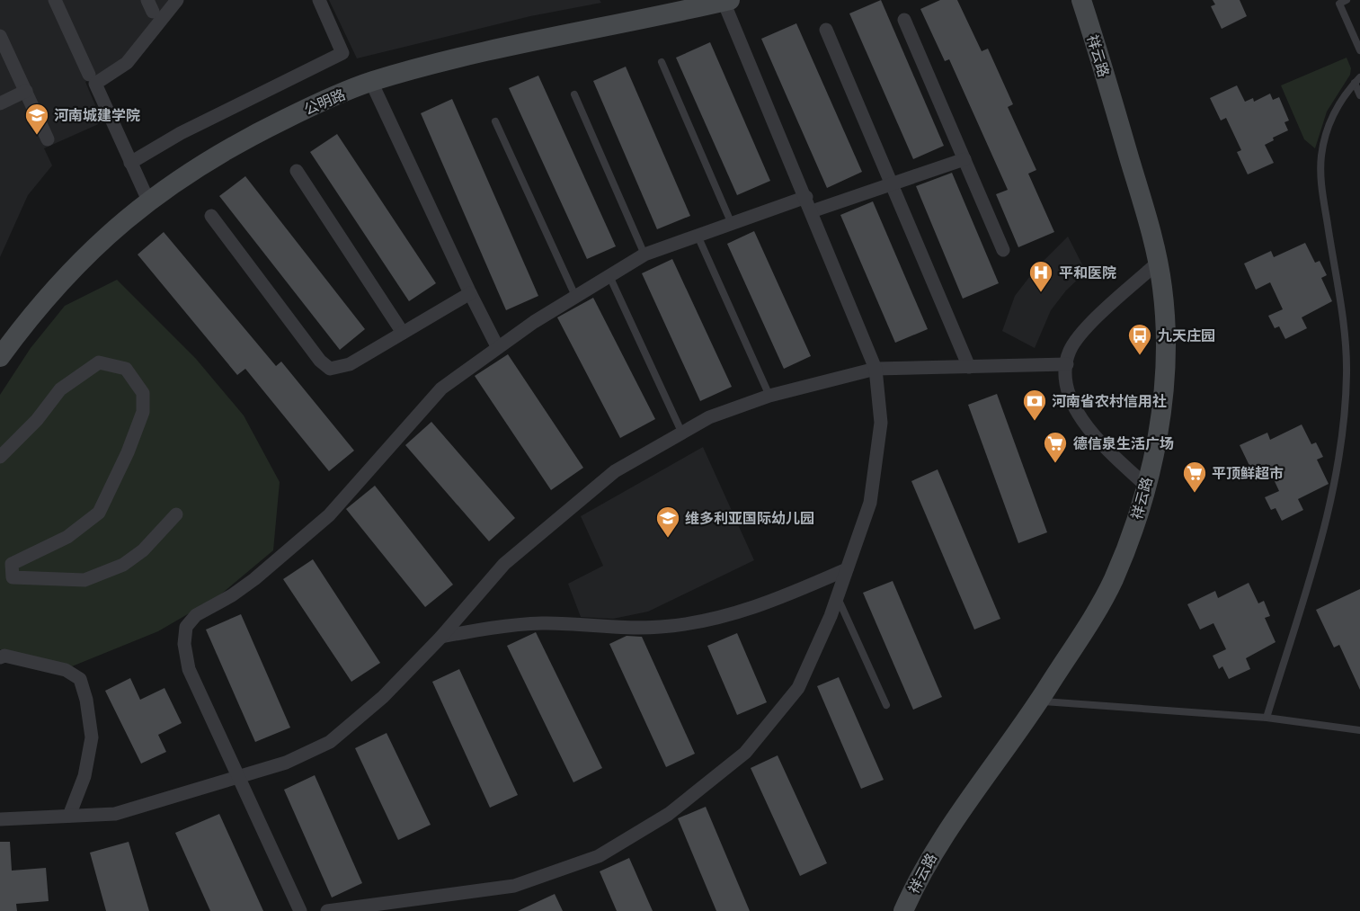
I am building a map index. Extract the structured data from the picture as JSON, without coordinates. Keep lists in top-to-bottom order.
{
  "streets": {
    "main road": ["祥云路", "公明路"]
  },
  "places": {
    "school or university": ["河南城建学院", "维多利亚国际幼儿园"],
    "hospital": ["平和医院"],
    "bus stop": ["九天庄园"],
    "bank": ["河南省农村信用社"],
    "supermarket": ["德信泉生活广场", "平顶鲜超市"]
  }
}
